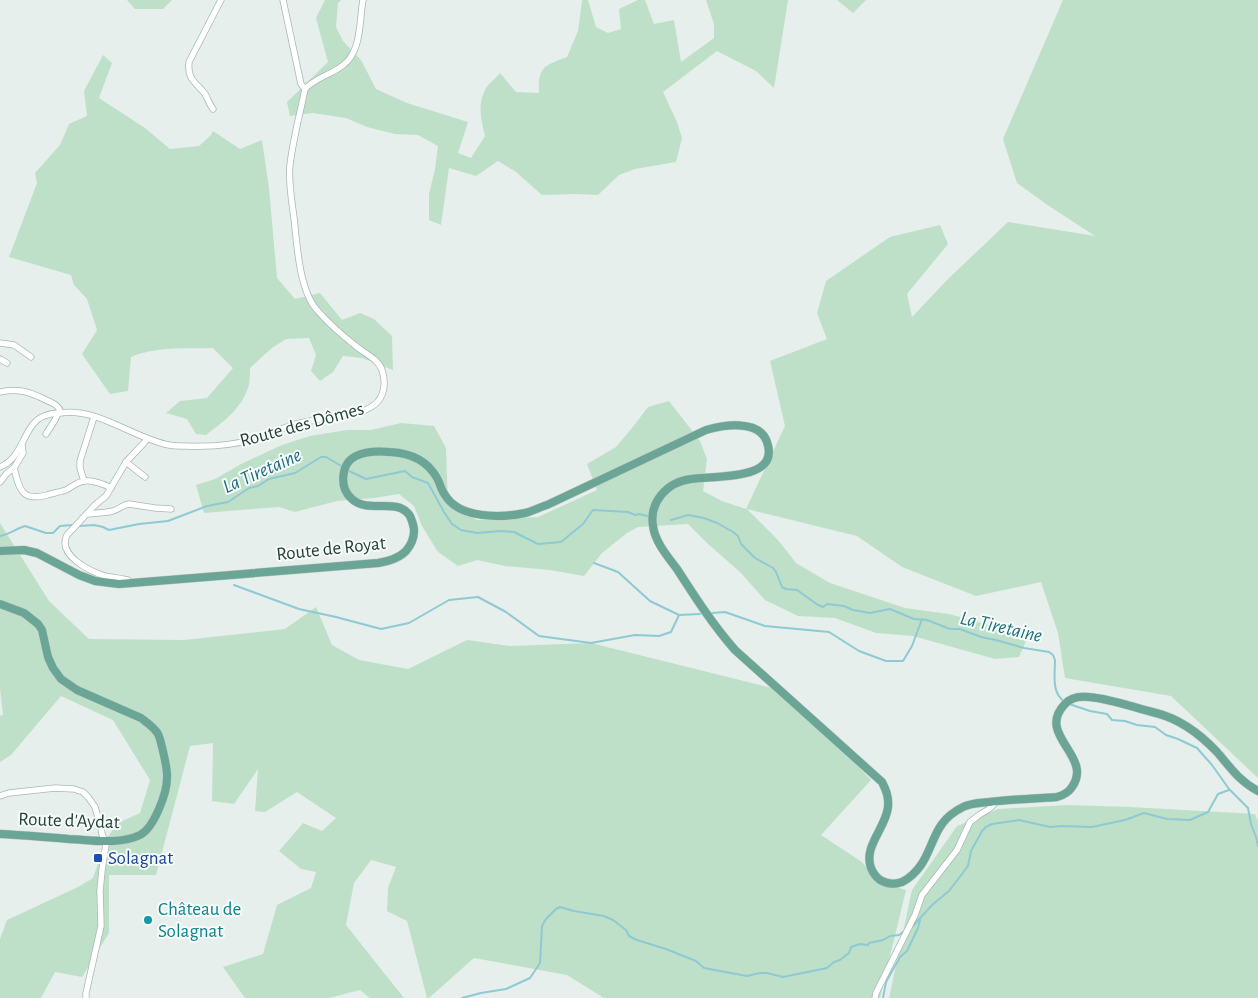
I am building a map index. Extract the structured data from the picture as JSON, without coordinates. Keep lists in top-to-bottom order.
{
  "streets": {
    "main road": ["Route de Royat", "Route d'Aydat"],
    "street": ["Route des Dômes"]
  },
  "water": ["La Tiretaine"],
  "places": {
    "transit": ["Solagnat"],
    "other": ["Château de Solagnat"]
  }
}
